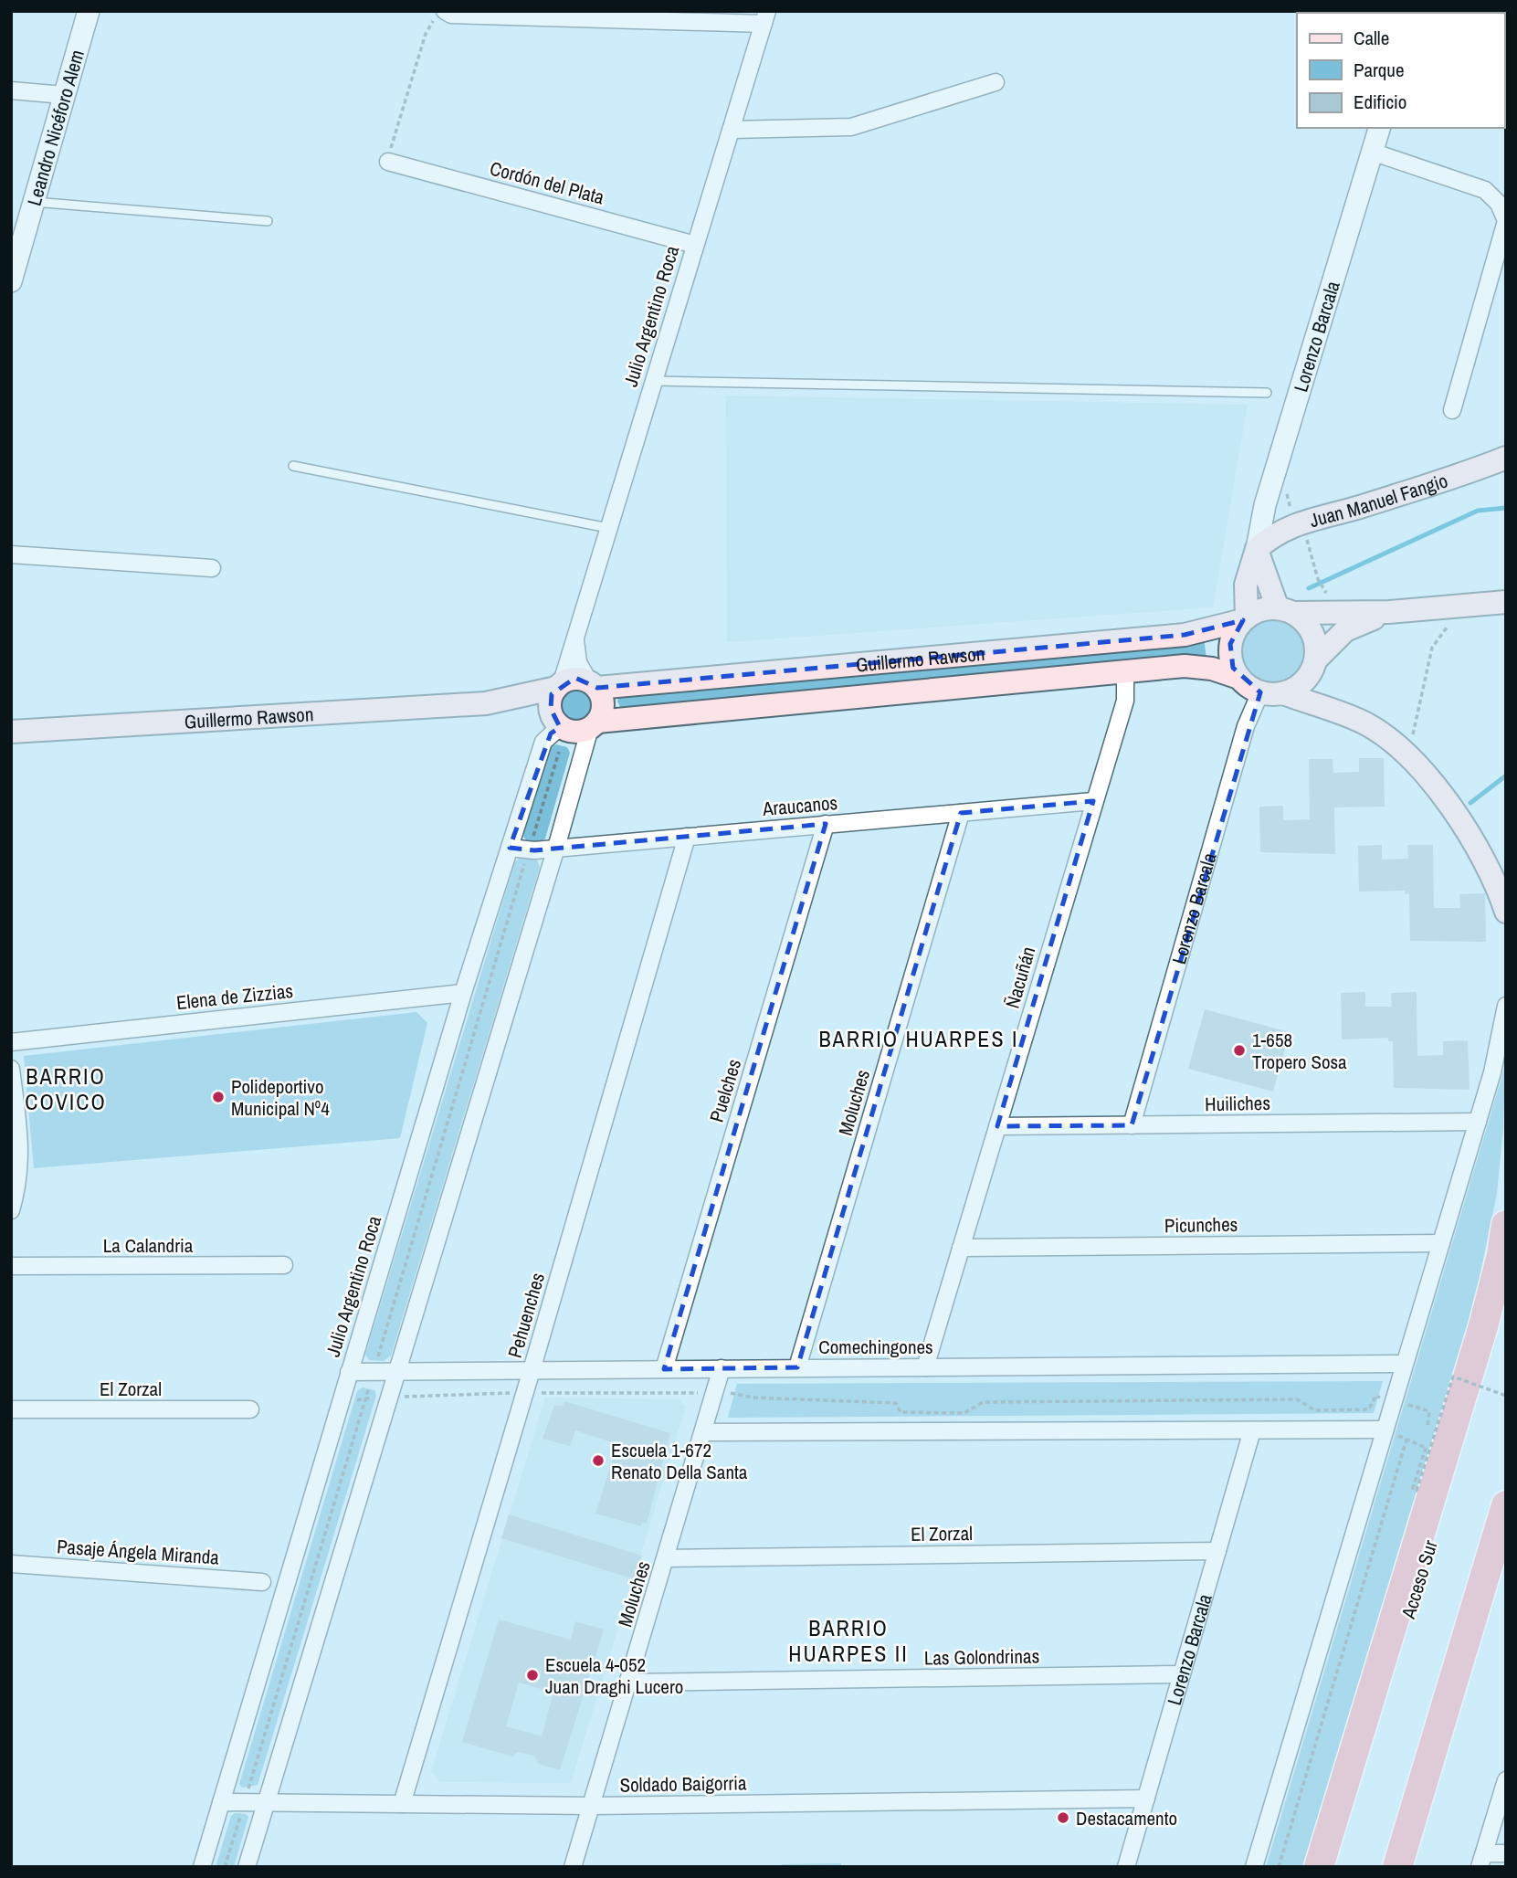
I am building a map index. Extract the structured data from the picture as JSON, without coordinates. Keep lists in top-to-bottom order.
{
  "streets": {
    "highway": ["Acceso Sur"],
    "main road": ["Lorenzo Barcala", "Juan Manuel Fangio", "Guillermo Rawson"],
    "street": [
      "Leandro Nicéforo Alem",
      "Cordón del Plata",
      "Julio Argentino Roca",
      "Araucanos",
      "Ñacuñán",
      "Elena de Zizzias",
      "Puelches",
      "Moluches",
      "Huiliches",
      "Picunches",
      "La Calandria",
      "Pehuenches",
      "Comechingones",
      "El Zorzal",
      "Pasaje Ángela Miranda",
      "Las Golondrinas",
      "Soldado Baigorria"
    ]
  },
  "crossings": [
    ["Cordón del Plata", "Julio Argentino Roca"],
    ["Julio Argentino Roca", "Guillermo Rawson"],
    ["Julio Argentino Roca", "Araucanos"],
    ["Julio Argentino Roca", "Elena de Zizzias"],
    ["Julio Argentino Roca", "Comechingones"],
    ["Julio Argentino Roca", "Soldado Baigorria"],
    ["Lorenzo Barcala", "Juan Manuel Fangio"],
    ["Lorenzo Barcala", "Guillermo Rawson"],
    ["Lorenzo Barcala", "Huiliches"],
    ["Lorenzo Barcala", "El Zorzal"],
    ["Lorenzo Barcala", "Las Golondrinas"],
    ["Lorenzo Barcala", "Soldado Baigorria"],
    ["Guillermo Rawson", "Ñacuñán"],
    ["Araucanos", "Ñacuñán"],
    ["Araucanos", "Puelches"],
    ["Araucanos", "Moluches"],
    ["Araucanos", "Pehuenches"],
    ["Ñacuñán", "Huiliches"],
    ["Ñacuñán", "Picunches"],
    ["Ñacuñán", "Comechingones"],
    ["Puelches", "Comechingones"],
    ["Moluches", "Comechingones"],
    ["Moluches", "El Zorzal"],
    ["Moluches", "Las Golondrinas"],
    ["Moluches", "Soldado Baigorria"],
    ["Pehuenches", "Comechingones"],
    ["Pehuenches", "Soldado Baigorria"]
  ],
  "districts": ["BARRIO HUARPES I", "BARRIO COVICO", "BARRIO HUARPES II"],
  "places": [
    "1-658 Tropero Sosa",
    "Polideportivo Municipal Nº4",
    "Escuela 1-672 Renato Della Santa",
    "Escuela 4-052 Juan Draghi Lucero",
    "Destacamento"
  ],
  "legend": ["Calle", "Parque", "Edificio"]
}
